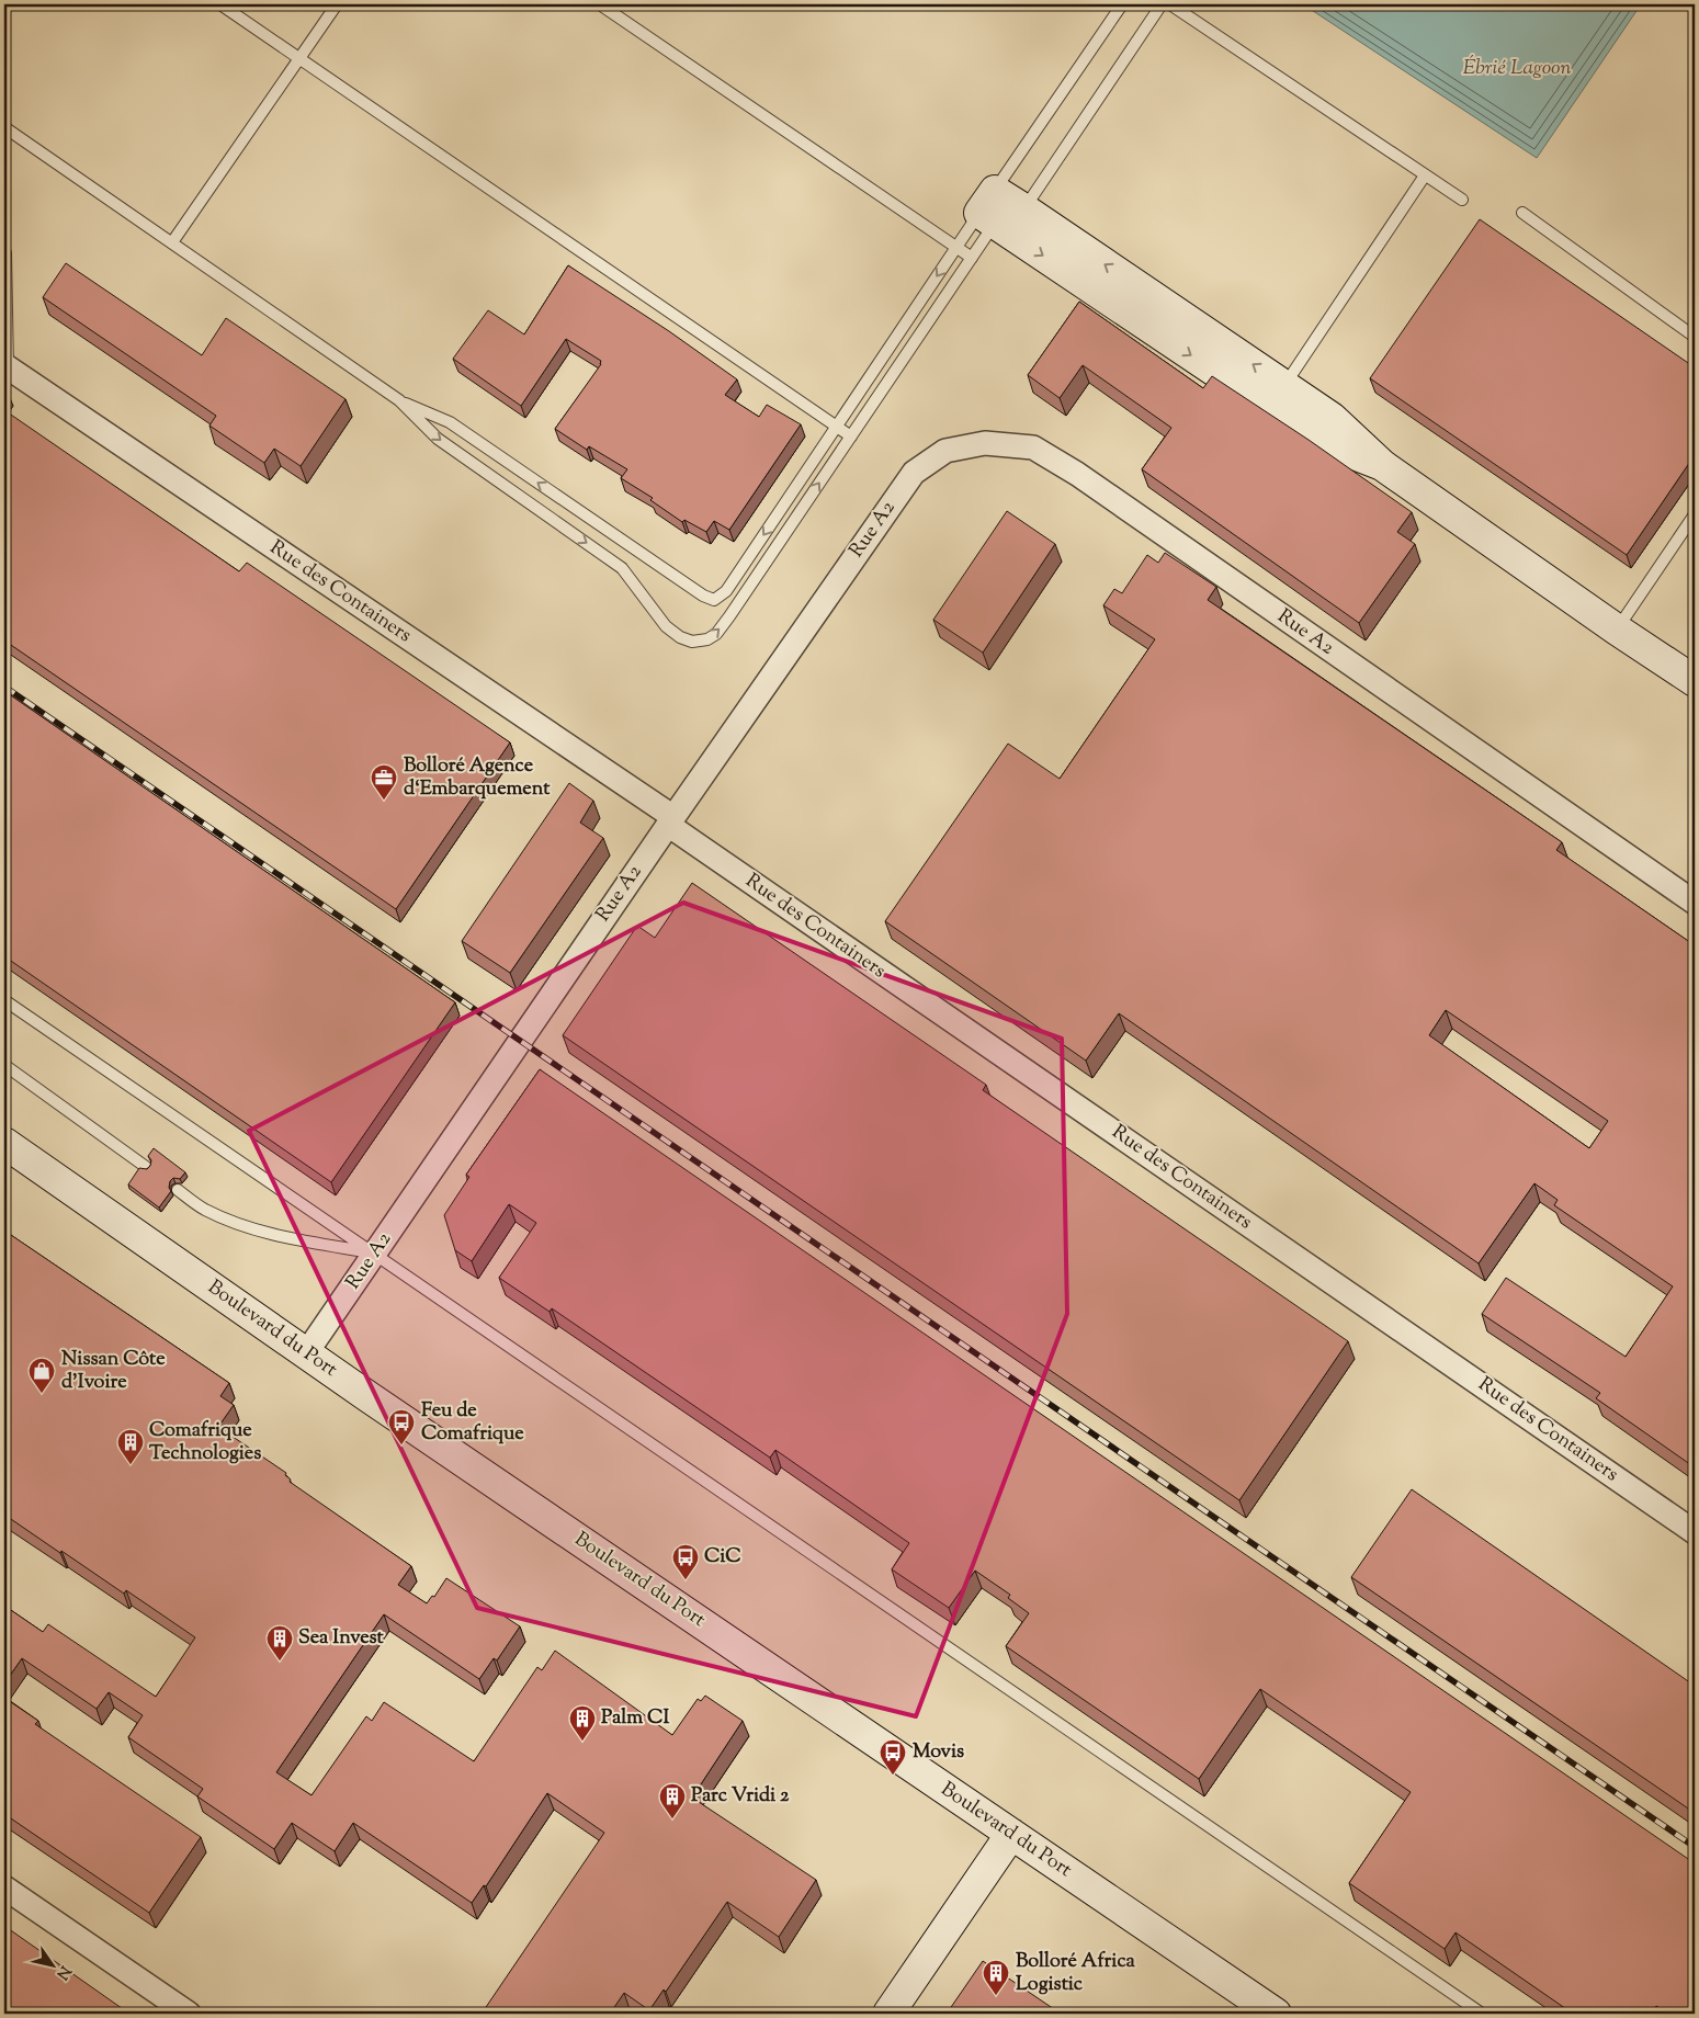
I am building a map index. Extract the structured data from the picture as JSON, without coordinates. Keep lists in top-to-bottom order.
{
  "streets": {
    "main road": ["Boulevard du Port"],
    "street": ["Rue A2", "Rue des Containers"]
  },
  "crossings": [
    ["Rue A2", "Rue des Containers"],
    ["Rue A2", "Boulevard du Port"]
  ],
  "water": ["Ébrié Lagoon"],
  "places": {
    "office": ["Bolloré Agence d‘Embarquement"],
    "shop": ["Nissan Côte d'Ivoire"],
    "bus stop": ["Feu de Comafrique", "CiC", "Movis"],
    "building": [
      "Comafrique Technologies",
      "Sea Invest",
      "Palm CI",
      "Parc Vridi 2",
      "Bolloré Africa Logistic"
    ]
  },
  "north": "bottom right"
}
